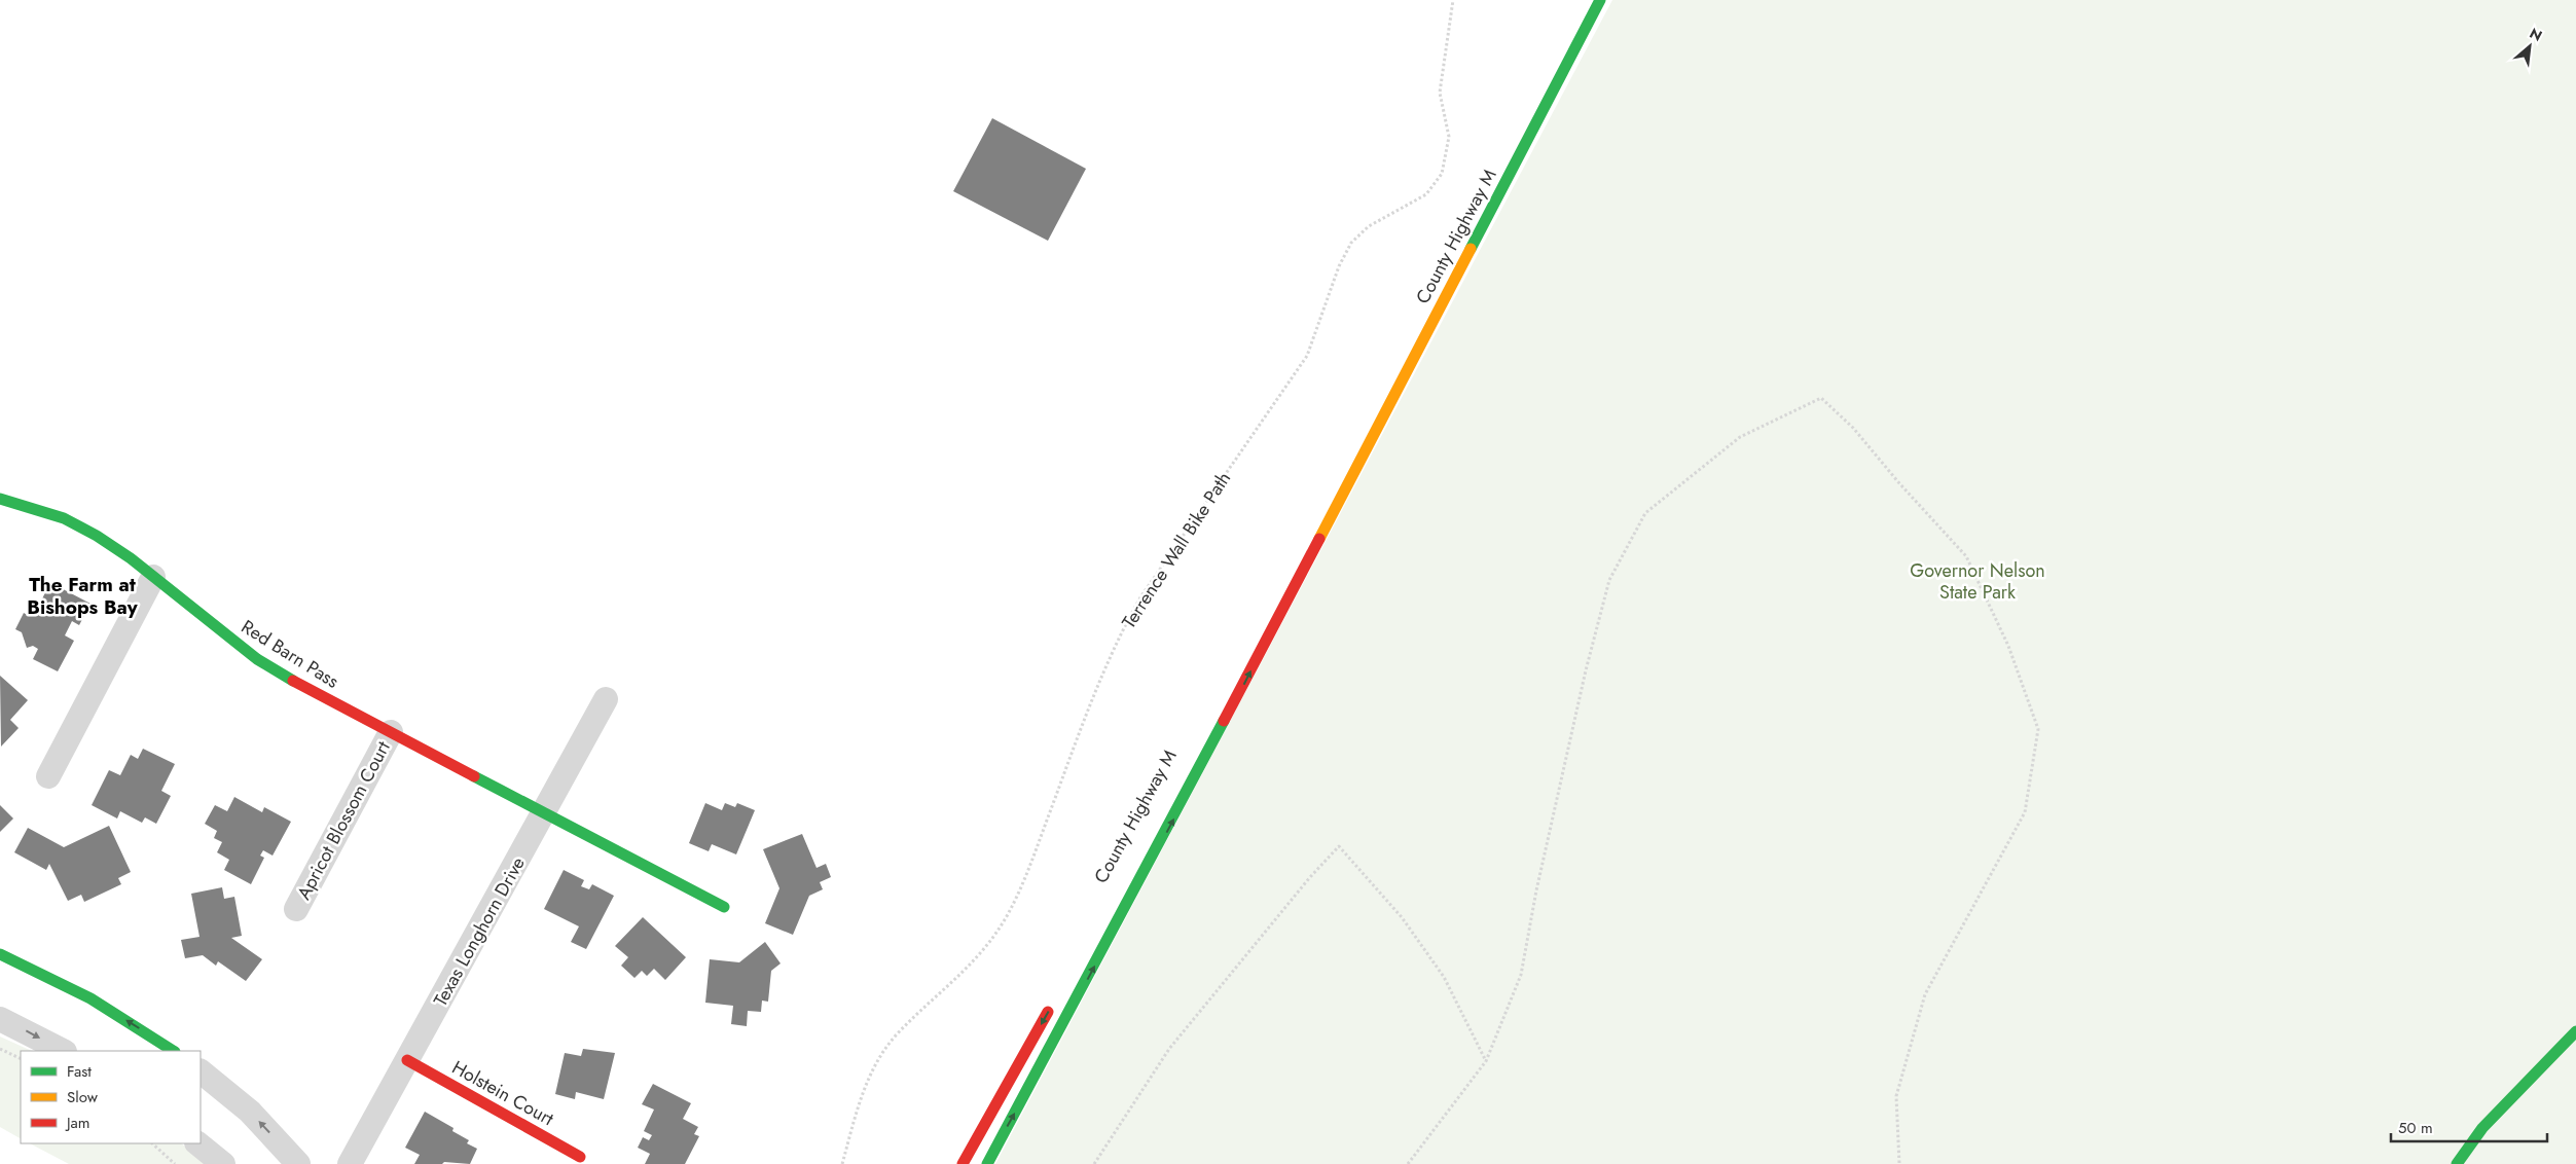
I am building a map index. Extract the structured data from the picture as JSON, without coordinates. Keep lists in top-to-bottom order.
{
  "streets": {
    "main road": ["County Highway M", "Red Barn Pass", "Holstein Court"],
    "street": ["Apricot Blossom Court", "Texas Longhorn Drive"],
    "path": ["Terrence Wall Bike Path"]
  },
  "crossings": [
    ["Red Barn Pass", "Apricot Blossom Court"],
    ["Red Barn Pass", "Texas Longhorn Drive"],
    ["Texas Longhorn Drive", "Holstein Court"]
  ],
  "districts": ["The Farm at Bishops Bay"],
  "parks": ["Governor Nelson State Park"],
  "legend": ["Fast", "Slow", "Jam"],
  "scale_bar": "50 m",
  "north": "top right"
}
